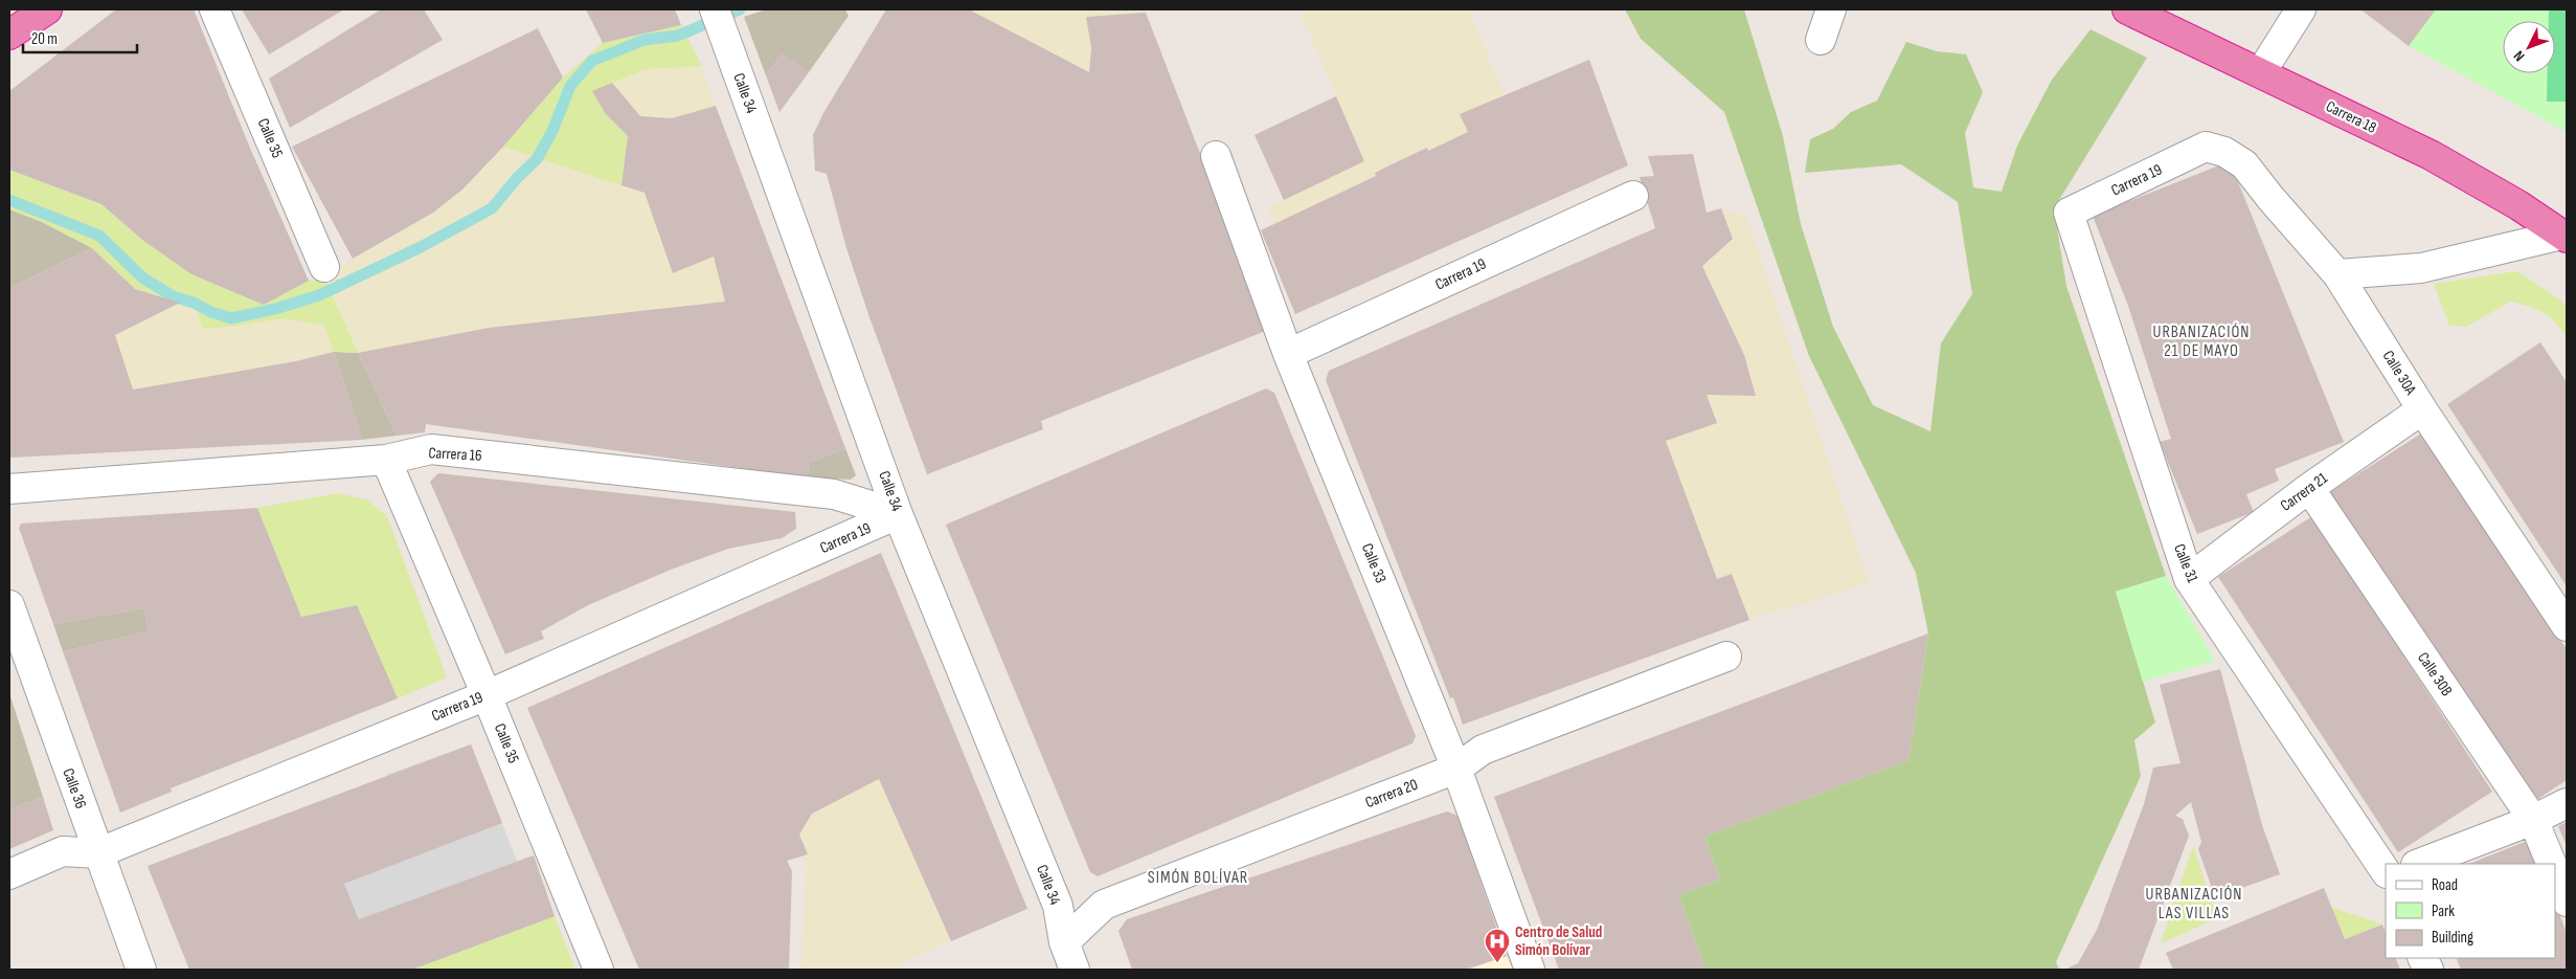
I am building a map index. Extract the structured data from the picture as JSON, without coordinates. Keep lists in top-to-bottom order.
{
  "streets": {
    "highway": ["Carrera 18"],
    "street": [
      "Calle 34",
      "Calle 35",
      "Carrera 19",
      "Calle 30A",
      "Carrera 16",
      "Carrera 21",
      "Calle 33",
      "Calle 31",
      "Calle 30B",
      "Calle 36",
      "Carrera 20"
    ]
  },
  "crossings": [
    ["Calle 34", "Carrera 19"],
    ["Calle 34", "Carrera 16"],
    ["Calle 34", "Carrera 20"],
    ["Calle 35", "Carrera 19"],
    ["Calle 35", "Carrera 16"],
    ["Carrera 19", "Calle 30A"],
    ["Carrera 19", "Carrera 16"],
    ["Carrera 19", "Calle 33"],
    ["Carrera 19", "Calle 31"],
    ["Carrera 19", "Calle 36"],
    ["Calle 30A", "Carrera 21"],
    ["Carrera 21", "Calle 31"],
    ["Carrera 21", "Calle 30B"],
    ["Calle 33", "Carrera 20"]
  ],
  "districts": ["URBANIZACIÓN 21 DE MAYO", "SIMÓN BOLÍVAR", "URBANIZACIÓN LAS VILLAS"],
  "places": {
    "hospital": ["Centro de Salud Simón Bolívar"]
  },
  "legend": ["Road", "Park", "Building"],
  "scale_bar": "20 m",
  "north": "bottom left"
}
